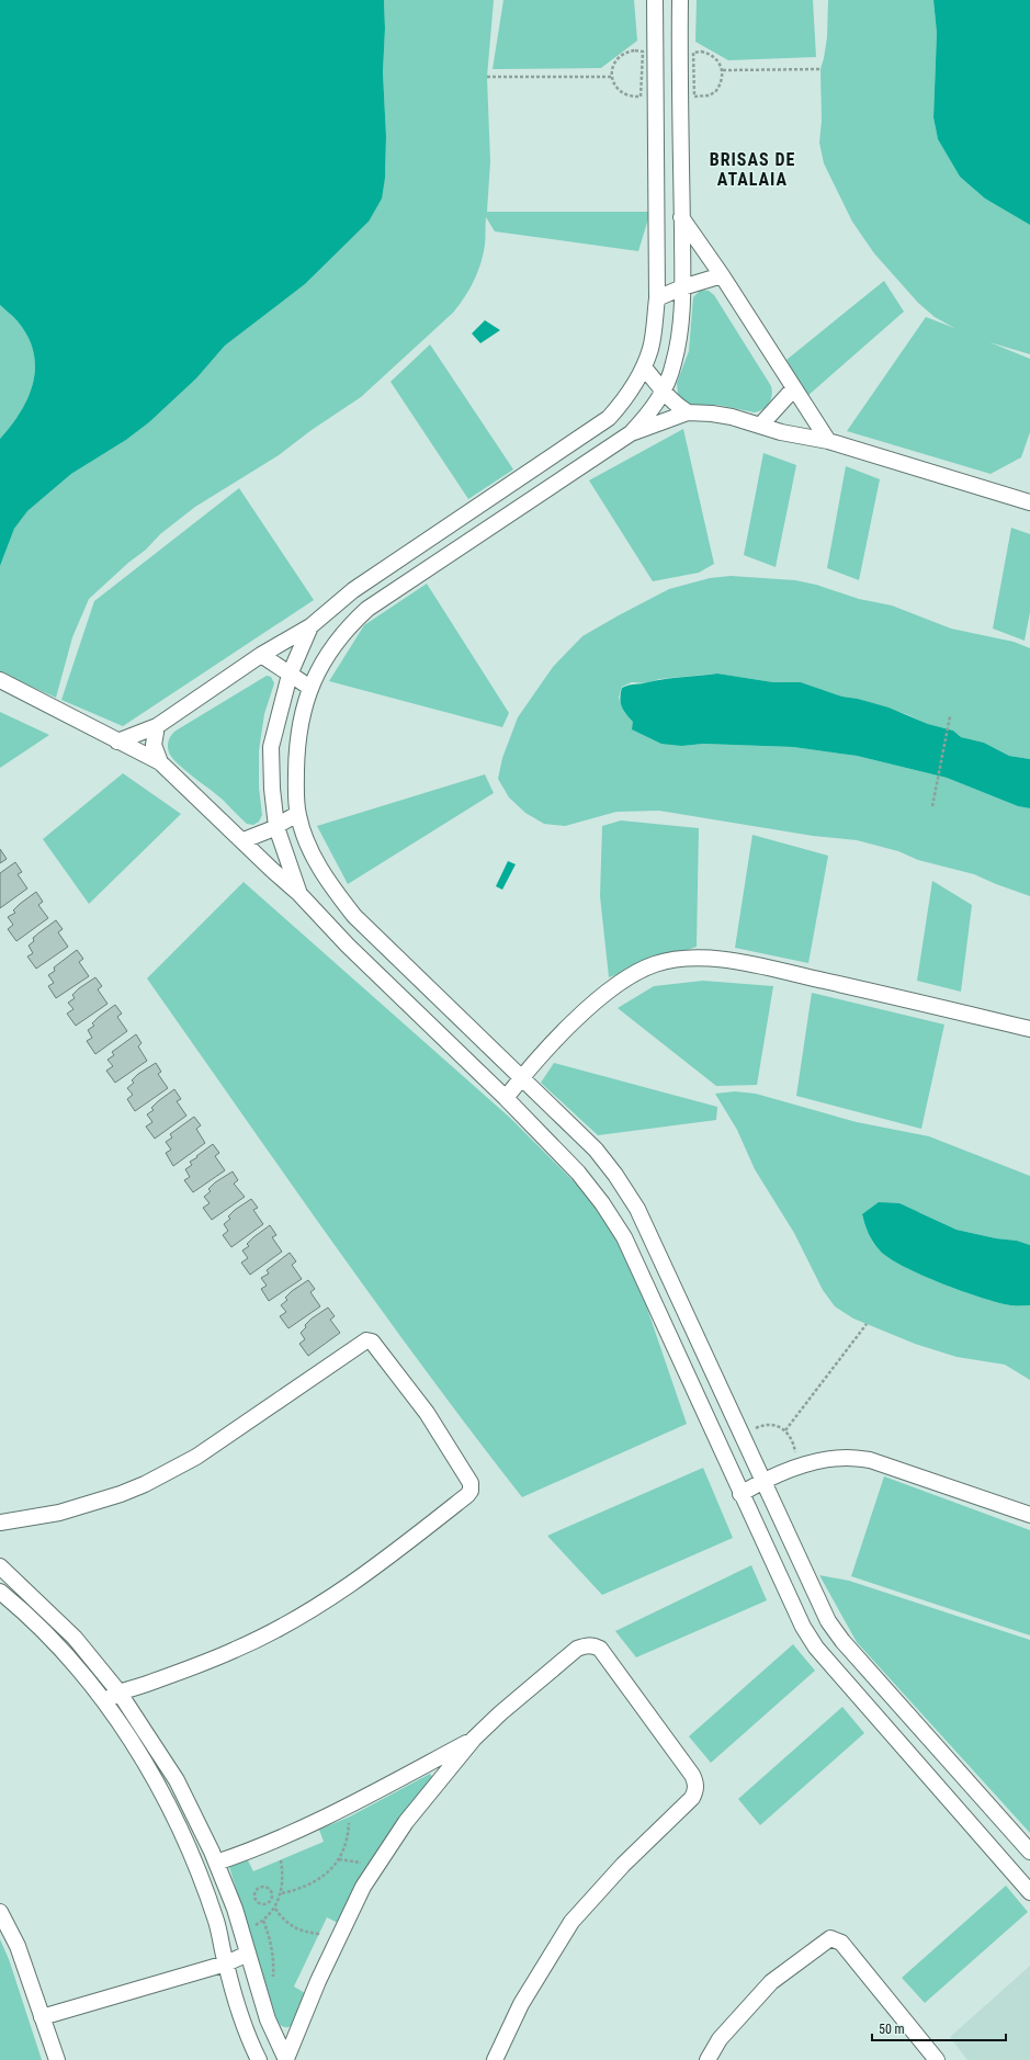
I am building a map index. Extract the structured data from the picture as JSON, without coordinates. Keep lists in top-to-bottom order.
{
  "districts": ["BRISAS DE ATALAIA"],
  "scale_bar": "50 m"
}
